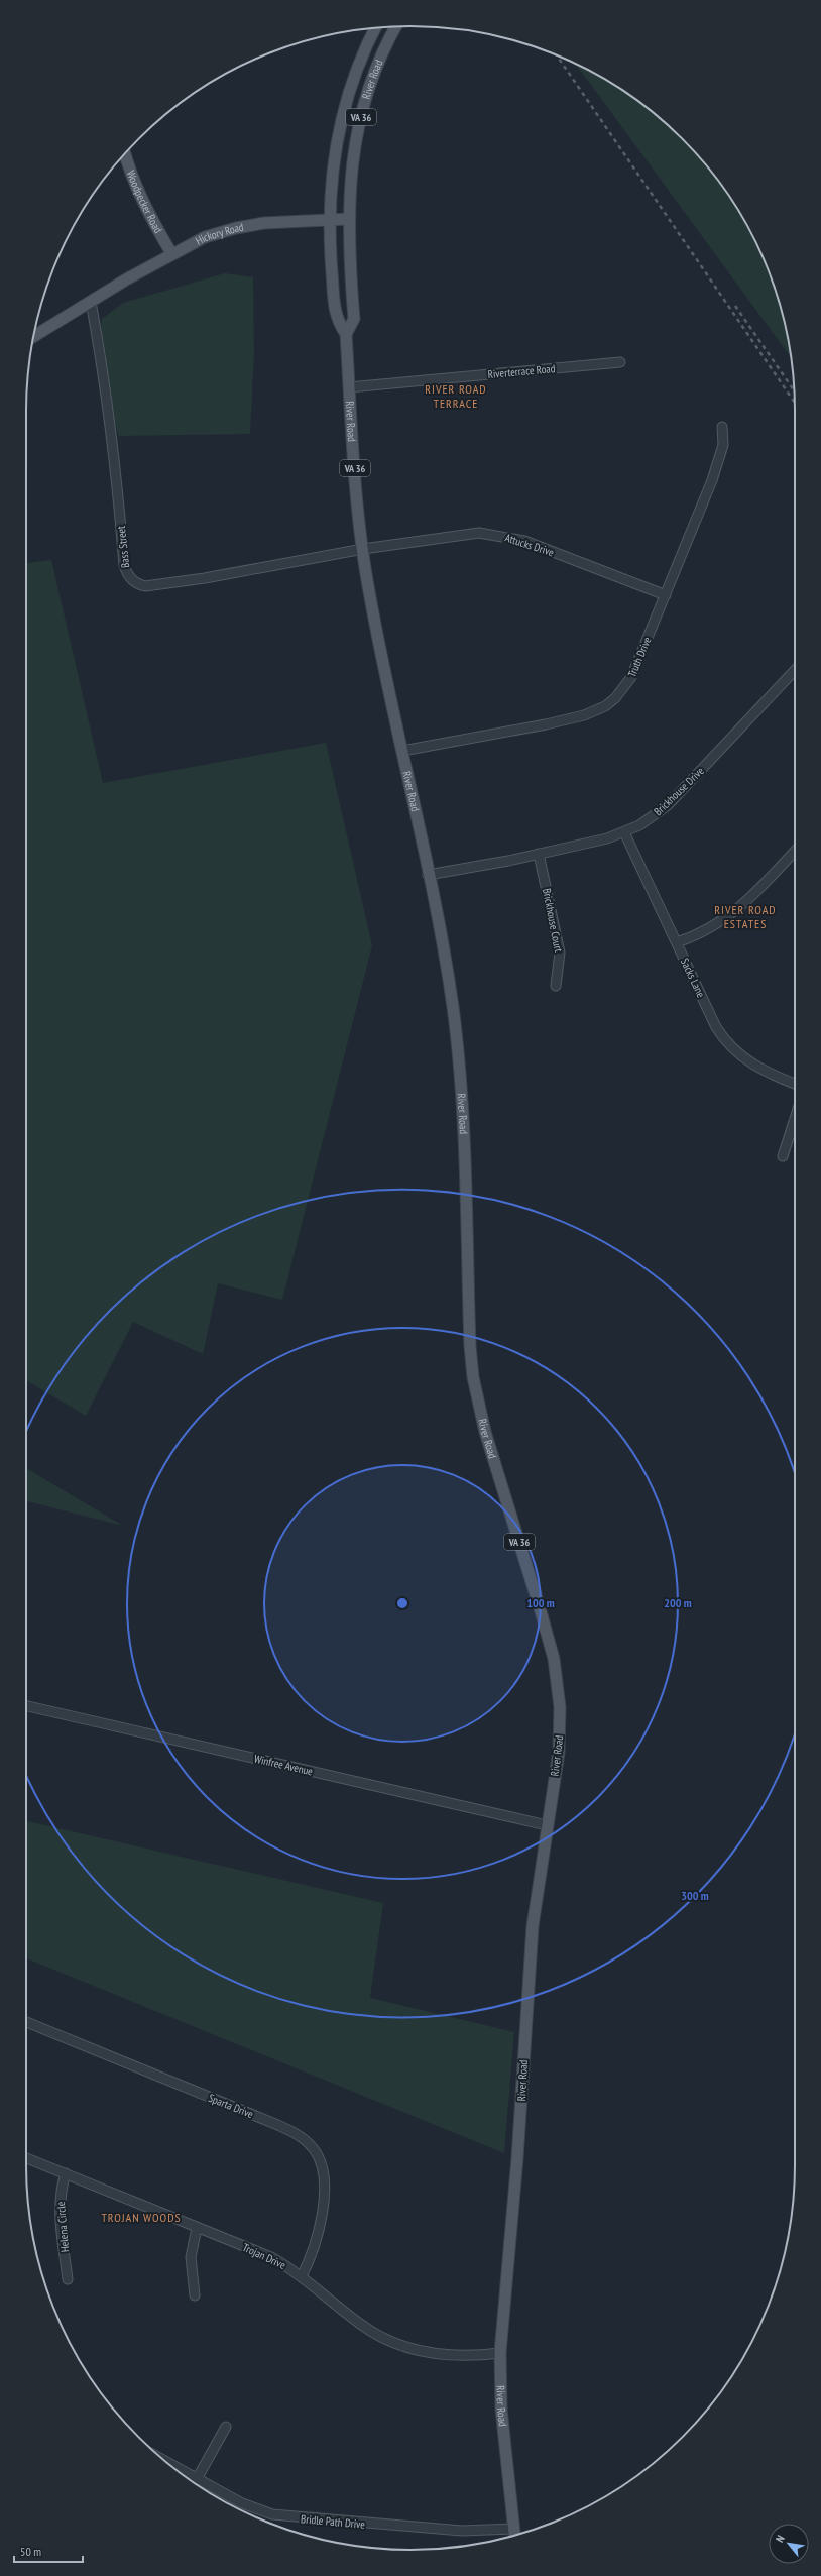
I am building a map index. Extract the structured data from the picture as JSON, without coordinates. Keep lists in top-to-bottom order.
{
  "streets": {
    "main road": [
      "River Road",
      "VA 36",
      "Woodpecker Road",
      "Hickory Road"
    ],
    "street": [
      "Riverterrace Road",
      "Attucks Drive",
      "Bass Street",
      "Truth Drive",
      "Brickhouse Drive",
      "Brickhouse Court",
      "Sacks Lane",
      "Winfree Avenue",
      "Sparta Drive",
      "Helena Circle",
      "Trojan Drive",
      "Bridle Path Drive"
    ]
  },
  "crossings": [
    ["River Road", "Hickory Road"],
    ["River Road", "Riverterrace Road"],
    ["River Road", "Attucks Drive"],
    ["River Road", "Bass Street"],
    ["River Road", "Truth Drive"],
    ["River Road", "Brickhouse Drive"],
    ["River Road", "Winfree Avenue"],
    ["River Road", "Trojan Drive"],
    ["River Road", "Bridle Path Drive"],
    ["Woodpecker Road", "Hickory Road"],
    ["Hickory Road", "Bass Street"],
    ["Attucks Drive", "Bass Street"],
    ["Attucks Drive", "Truth Drive"],
    ["Brickhouse Drive", "Brickhouse Court"],
    ["Brickhouse Drive", "Sacks Lane"],
    ["Sparta Drive", "Trojan Drive"],
    ["Helena Circle", "Trojan Drive"]
  ],
  "districts": ["RIVER ROAD TERRACE", "RIVER ROAD ESTATES", "TROJAN WOODS"],
  "scale_bar": "50 m",
  "north": "top left",
  "rings": ["100 m", "200 m", "300 m"]
}
